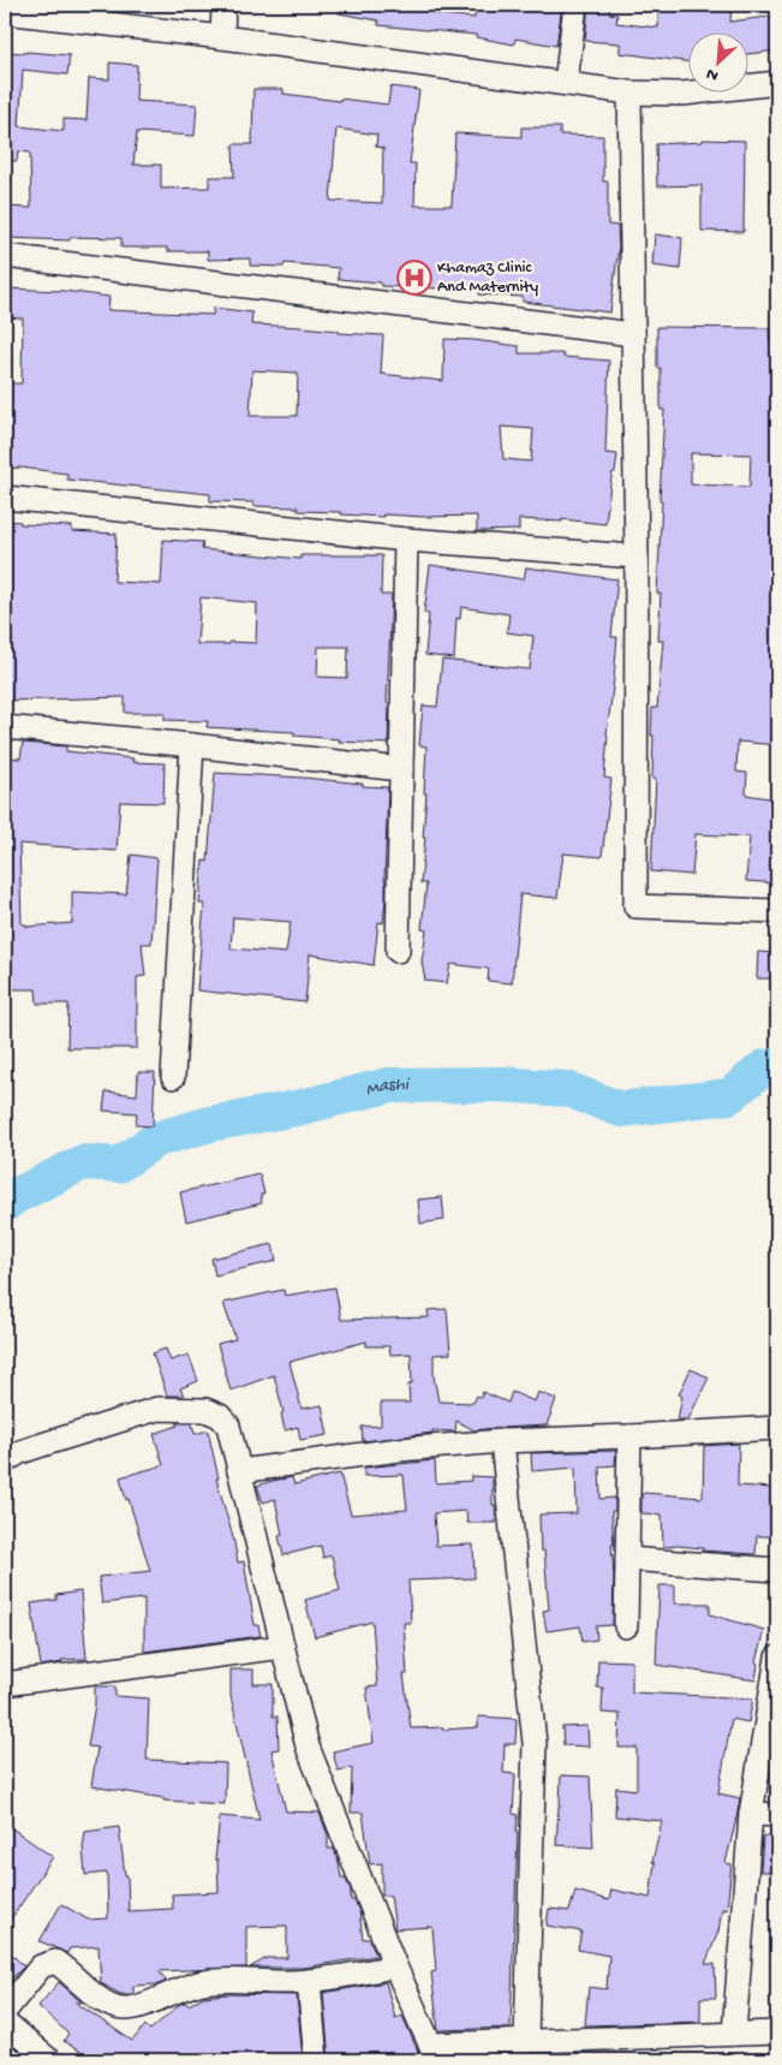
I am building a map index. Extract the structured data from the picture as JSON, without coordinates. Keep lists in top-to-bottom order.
{
  "water": ["Mashi"],
  "places": {
    "hospital": ["Khamaz Clinic And Maternity"]
  },
  "north": "bottom left"
}
